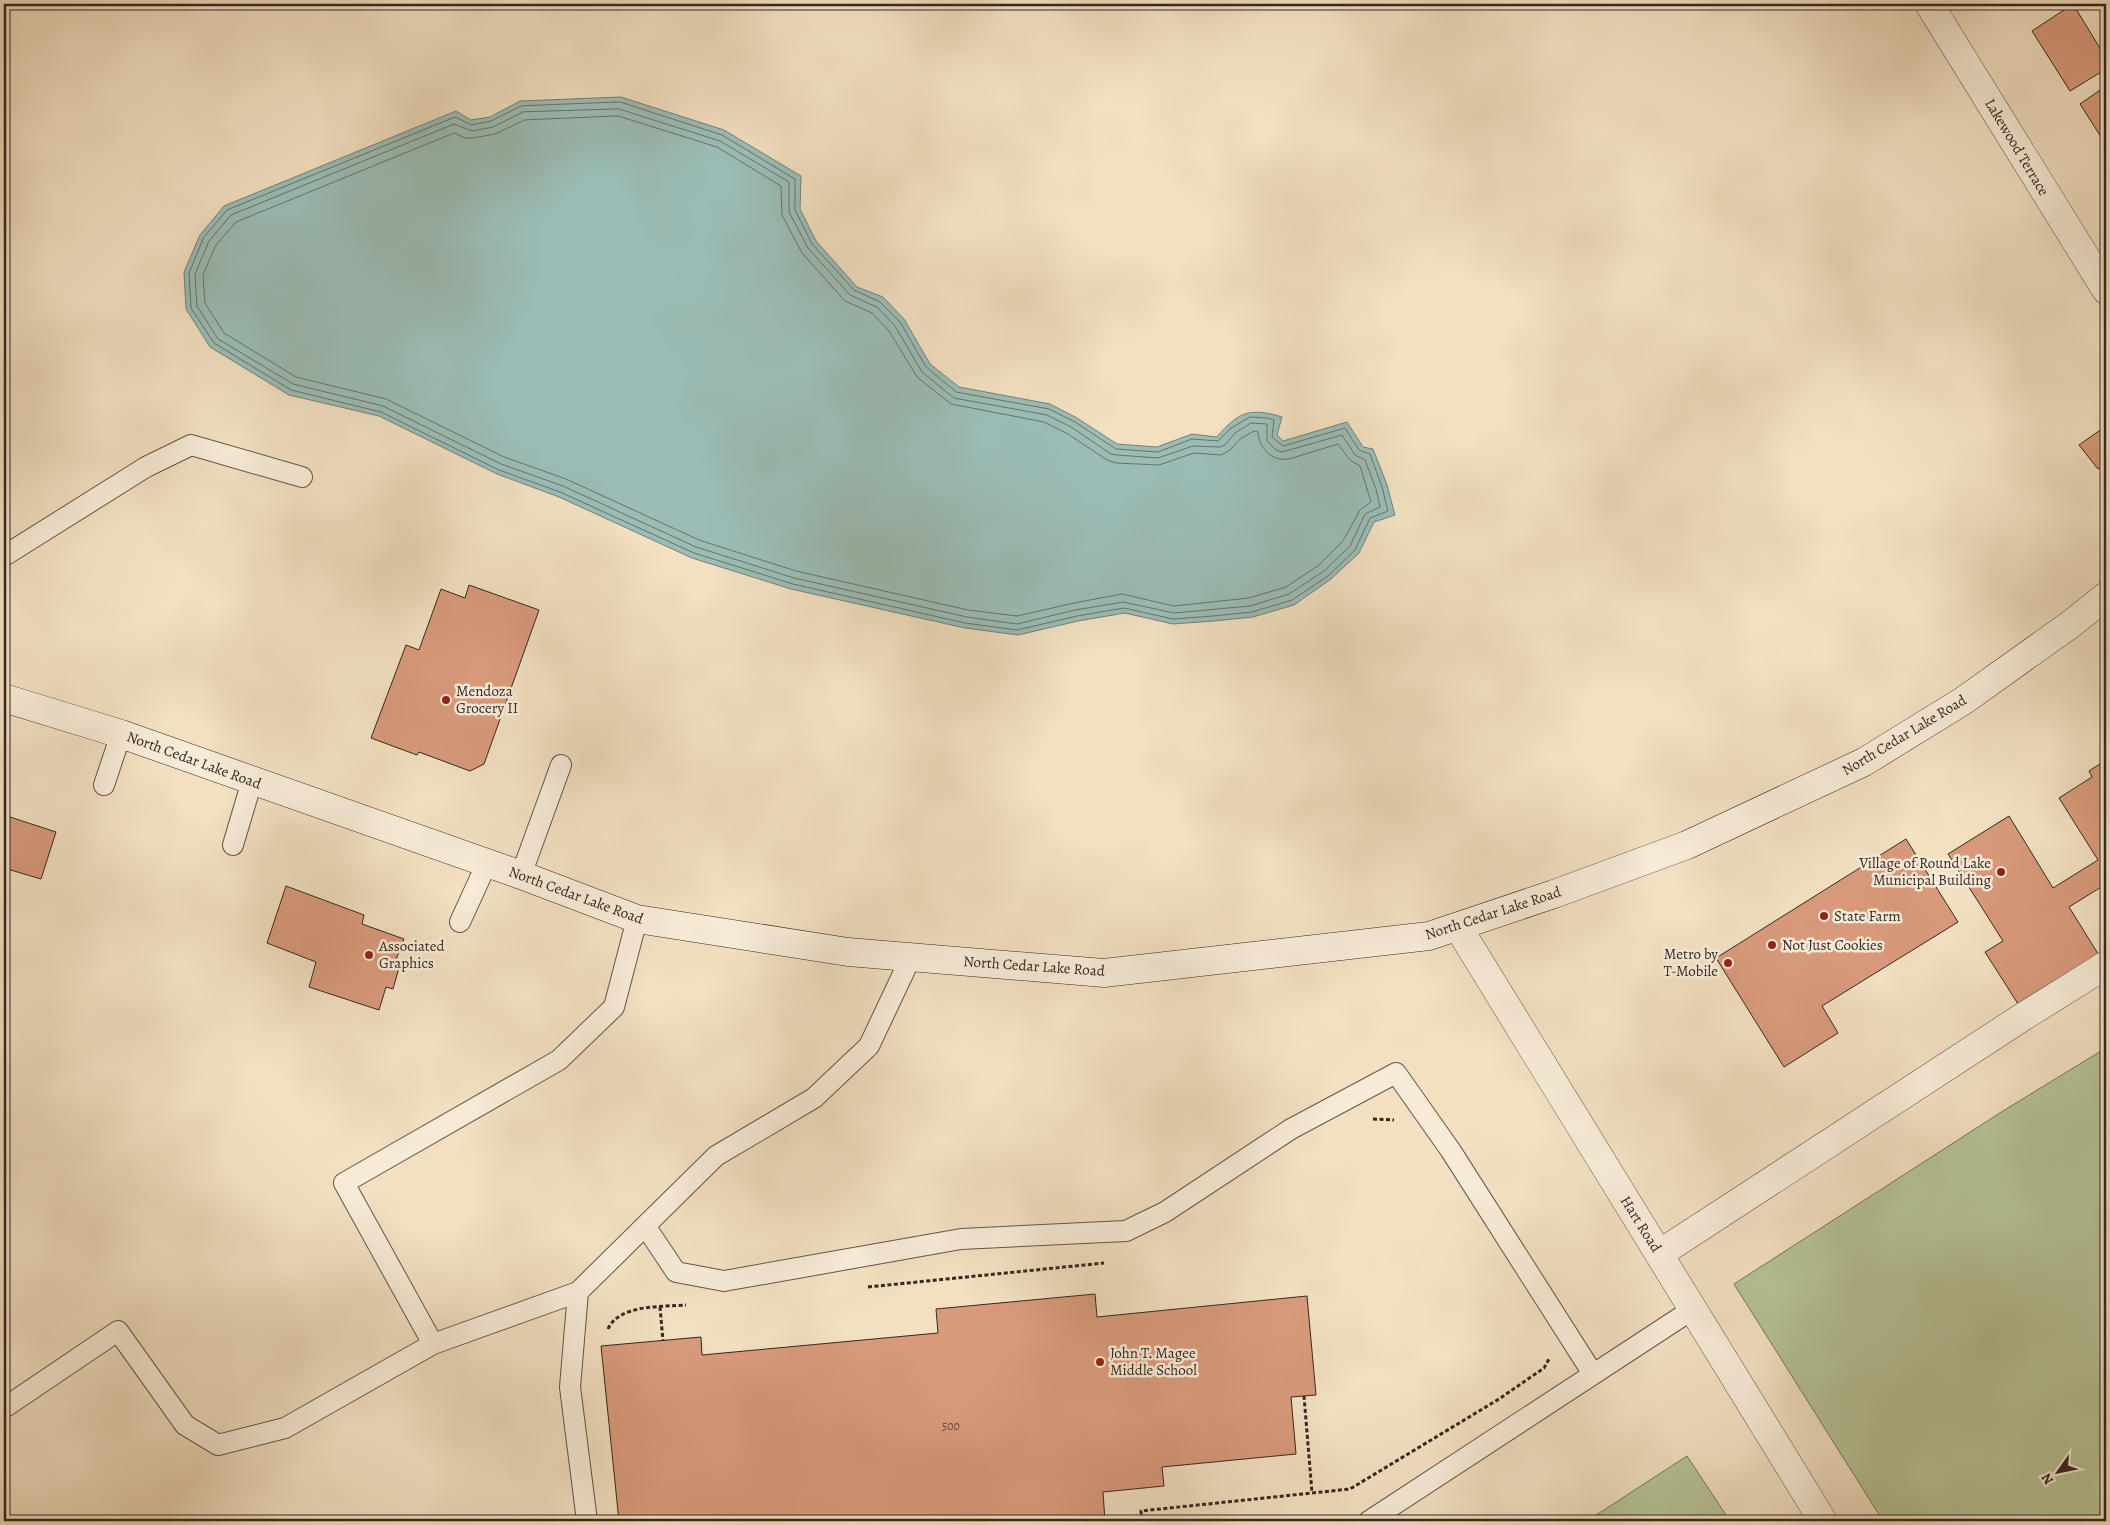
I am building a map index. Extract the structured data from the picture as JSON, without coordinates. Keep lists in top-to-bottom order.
{
  "streets": {
    "main road": ["Lakewood Terrace", "North Cedar Lake Road", "Hart Road"]
  },
  "crossings": [
    ["North Cedar Lake Road", "Hart Road"]
  ],
  "places": [
    "Mendoza Grocery II",
    "Village of Round Lake Municipal Building",
    "State Farm",
    "Not Just Cookies",
    "Associated Graphics",
    "Metro by T-Mobile",
    "John T. Magee Middle School"
  ],
  "house_numbers": ["500"],
  "north": "bottom left"
}
